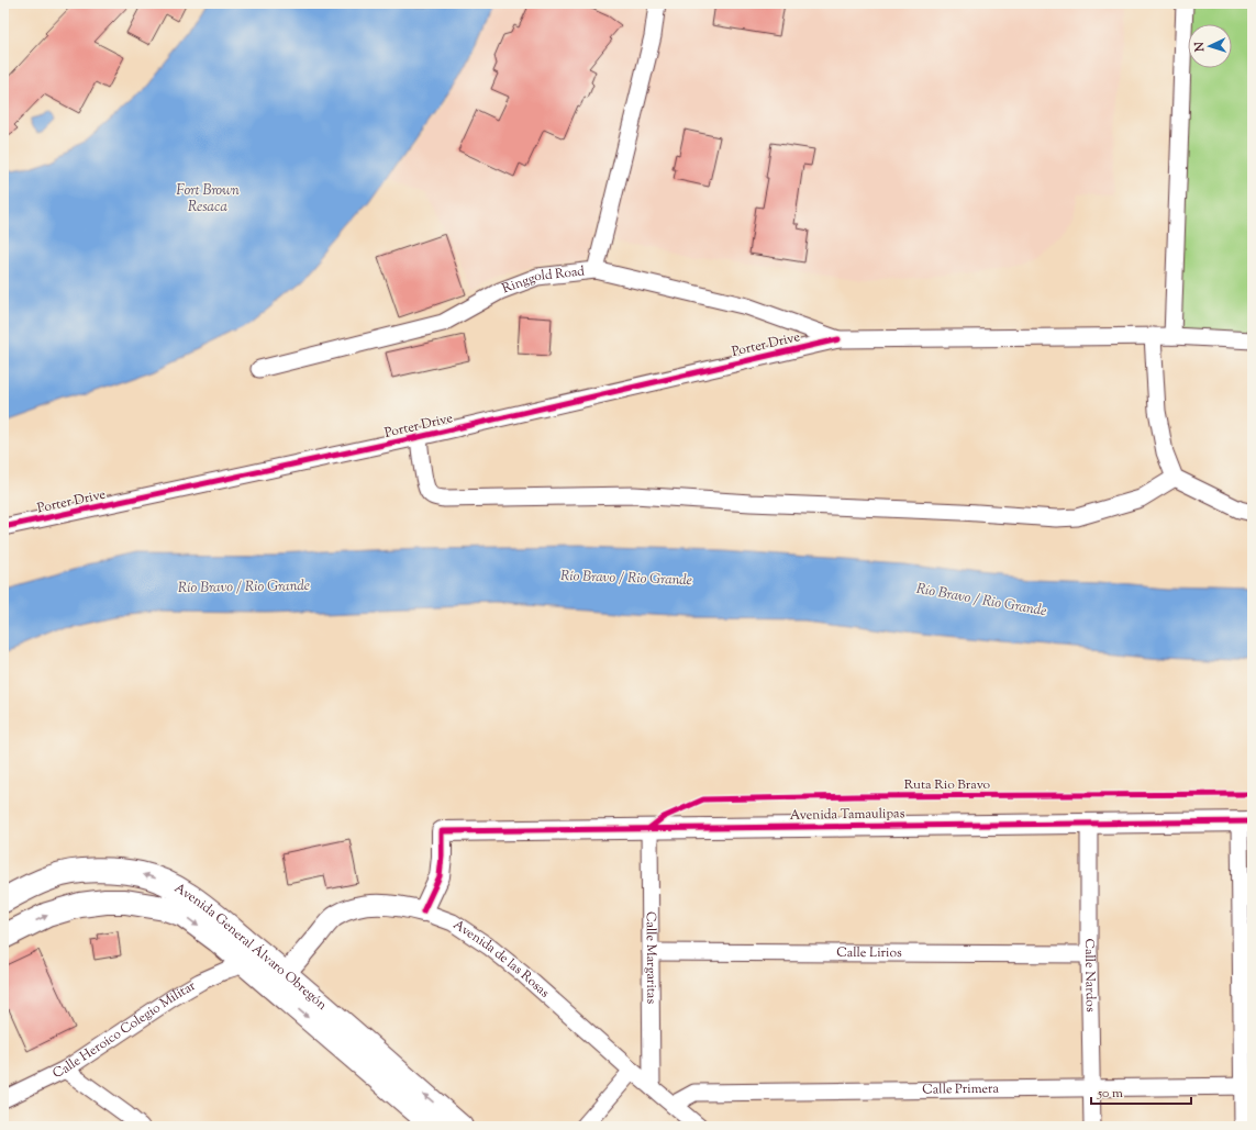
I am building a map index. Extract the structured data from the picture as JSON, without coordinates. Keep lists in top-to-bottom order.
{
  "streets": {
    "main road": ["Avenida General Álvaro Obregón"],
    "street": [
      "Ringgold Road",
      "Porter Drive",
      "Avenida Tamaulipas",
      "Calle Lirios",
      "Calle Margaritas",
      "Avenida de las Rosas",
      "Calle Nardos",
      "Calle Heroico Colegio Militar",
      "Calle Primera"
    ],
    "cycle path": ["Ruta Rio Bravo"]
  },
  "crossings": [
    ["Avenida Tamaulipas", "Calle Margaritas"],
    ["Avenida Tamaulipas", "Avenida de las Rosas"],
    ["Avenida Tamaulipas", "Calle Nardos"],
    ["Avenida General Álvaro Obregón", "Avenida de las Rosas"],
    ["Avenida General Álvaro Obregón", "Calle Heroico Colegio Militar"],
    ["Calle Lirios", "Calle Margaritas"],
    ["Calle Lirios", "Calle Nardos"],
    ["Calle Margaritas", "Avenida de las Rosas"],
    ["Avenida de las Rosas", "Calle Primera"],
    ["Calle Nardos", "Calle Primera"]
  ],
  "water": ["Fort Brown Resaca", "Río Bravo / Rio Grande"],
  "scale_bar": "50 m",
  "north": "left"
}
